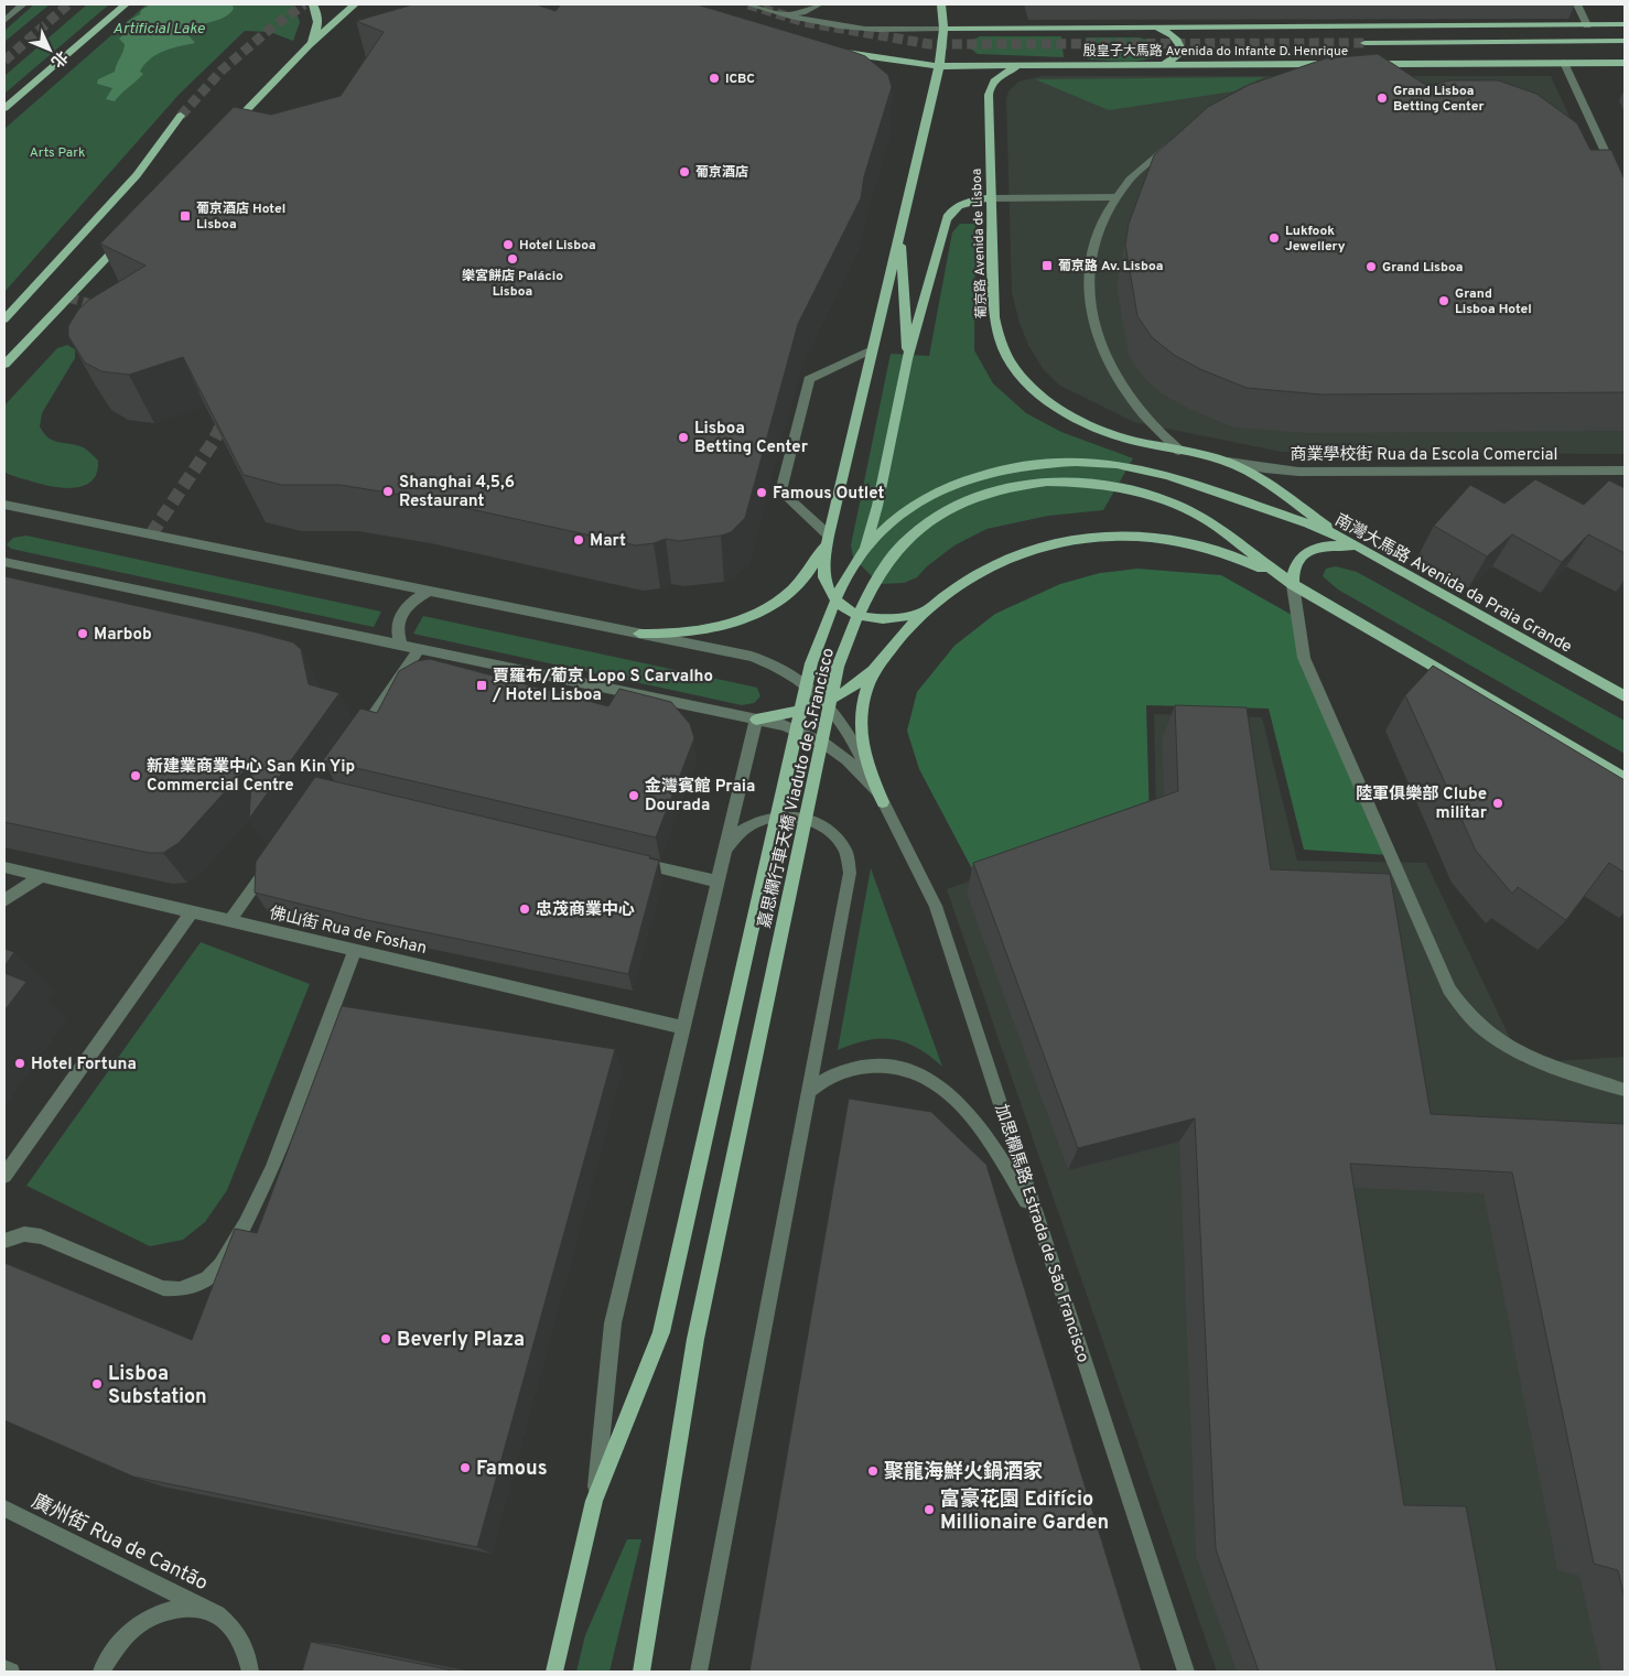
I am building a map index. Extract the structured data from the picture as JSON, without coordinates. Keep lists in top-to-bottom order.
{
  "streets": {
    "main road": [
      "殷皇子大馬路 Avenida do Infante D. Henrique",
      "葡京路 Avenida de Lisboa",
      "南灣大馬路 Avenida da Praia Grande",
      "嘉思欄行車天橋 Viaduto de S.Francisco"
    ],
    "street": [
      "商業學校街 Rua da Escola Comercial",
      "佛山街 Rua de Foshan",
      "加思欄馬路 Estrada de São Francisco",
      "廣州街 Rua de Cantão"
    ]
  },
  "crossings": [
    ["殷皇子大馬路 Avenida do Infante D. Henrique", "葡京路 Avenida de Lisboa"],
    ["葡京路 Avenida de Lisboa", "商業學校街 Rua da Escola Comercial"],
    ["葡京路 Avenida de Lisboa", "南灣大馬路 Avenida da Praia Grande"],
    ["南灣大馬路 Avenida da Praia Grande", "嘉思欄行車天橋 Viaduto de S.Francisco"]
  ],
  "water": ["Artificial Lake"],
  "parks": ["Arts Park"],
  "places": {
    "other": [
      "ICBC",
      "Grand Lisboa Betting Center",
      "葡京酒店",
      "Lukfook Jewellery",
      "Hotel Lisboa",
      "樂宮餅店 Palácio Lisboa",
      "Grand Lisboa",
      "Grand Lisboa Hotel",
      "Lisboa Betting Center",
      "Shanghai 4,5,6 Restaurant",
      "Famous Outlet",
      "Mart",
      "Marbob",
      "新建業商業中心 San Kin Yip Commercial Centre",
      "金灣賓館 Praia Dourada",
      "陸軍俱樂部 Clube militar",
      "忠茂商業中心",
      "Hotel Fortuna",
      "Beverly Plaza",
      "Lisboa Substation",
      "Famous",
      "聚龍海鮮火鍋酒家",
      "富豪花園 Edifício Millionaire Garden"
    ],
    "transit": ["葡京酒店 Hotel Lisboa", "葡京路 Av. Lisboa", "賈羅布/葡京 Lopo S Carvalho / Hotel Lisboa"]
  },
  "north": "bottom right"
}
